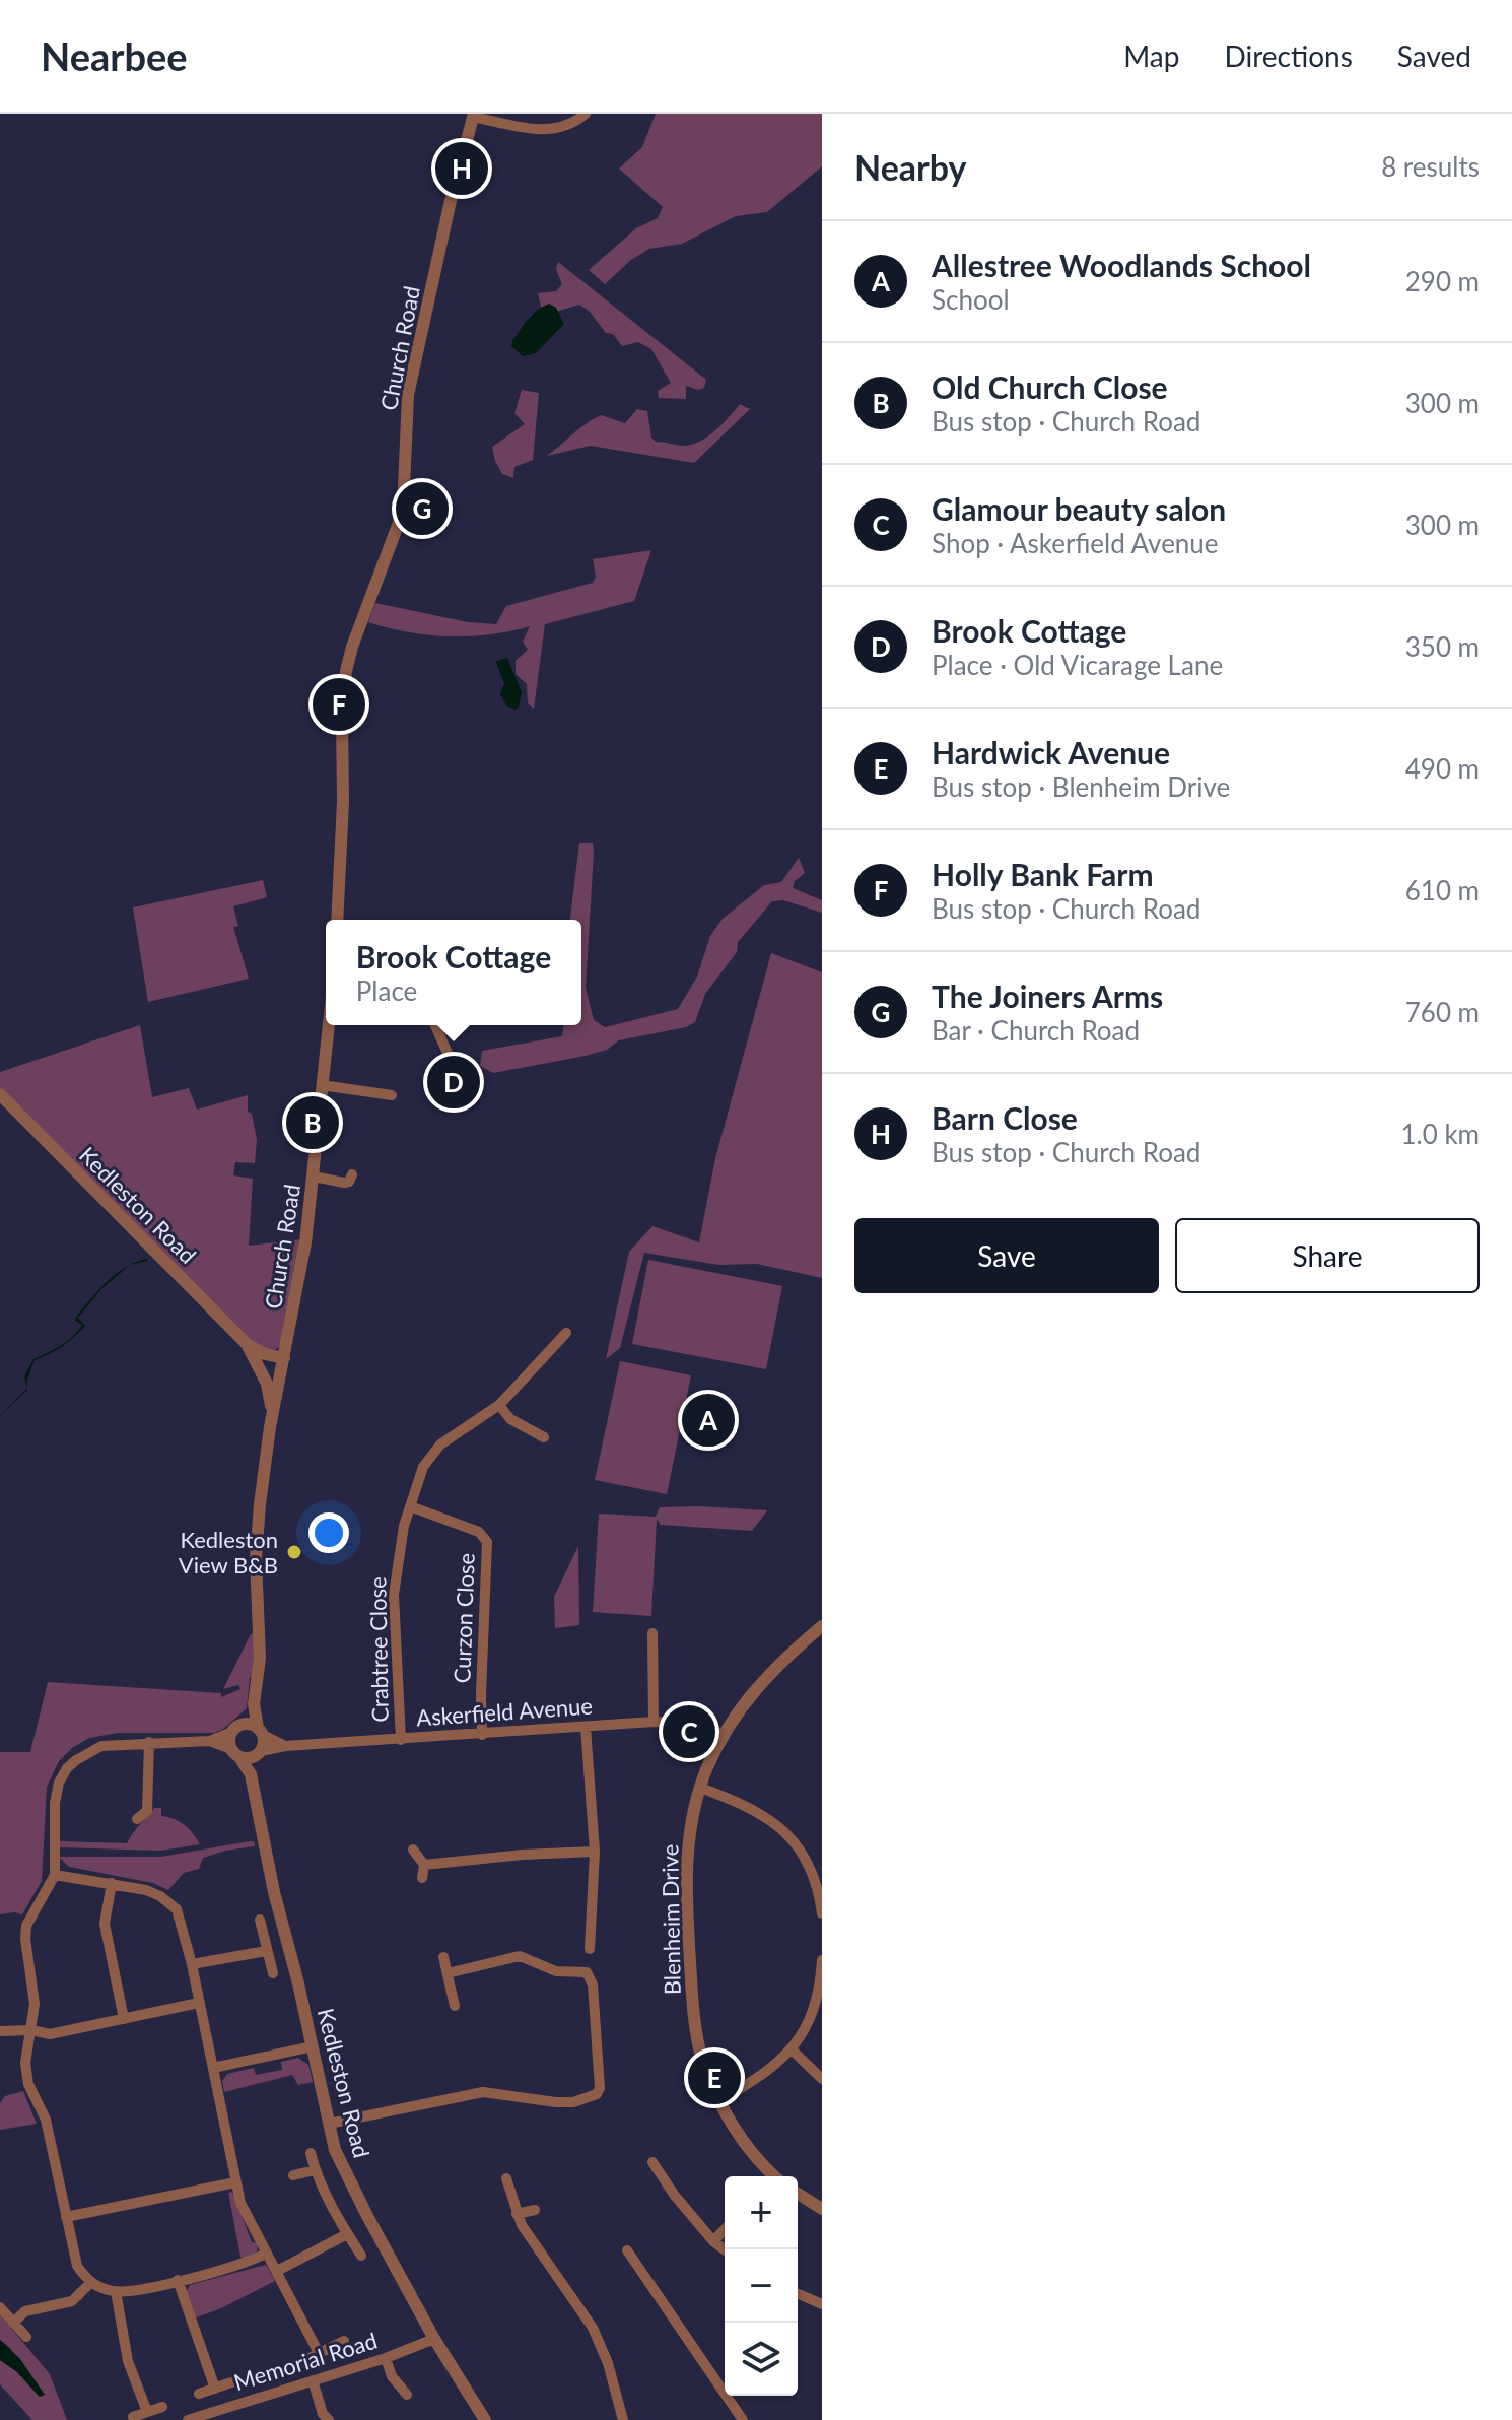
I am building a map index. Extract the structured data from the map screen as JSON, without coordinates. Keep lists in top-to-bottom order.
{
  "streets": {
    "street": [
      "Church Road",
      "Kedleston Road",
      "Curzon Close",
      "Crabtree Close",
      "Askerfield Avenue",
      "Blenheim Drive",
      "Memorial Road"
    ]
  },
  "crossings": [
    ["Church Road", "Kedleston Road"],
    ["Kedleston Road", "Askerfield Avenue"],
    ["Kedleston Road", "Memorial Road"],
    ["Curzon Close", "Crabtree Close"],
    ["Curzon Close", "Askerfield Avenue"],
    ["Crabtree Close", "Askerfield Avenue"],
    ["Askerfield Avenue", "Blenheim Drive"]
  ],
  "places": ["Kedleston View B&B"],
  "page": {
    "header": "Nearbee",
    "nav": ["Map", "Directions", "Saved"],
    "heading": ["Nearby", "8 results"],
    "pins": [
      "H",
      "G",
      "F",
      "D",
      "B",
      "A",
      "C",
      "E"
    ],
    "list": [
      {
        "mark": "A",
        "name": "Allestree Woodlands School",
        "note": "School",
        "value": "290 m"
      },
      {
        "mark": "B",
        "name": "Old Church Close",
        "note": "Bus stop · Church Road",
        "value": "300 m"
      },
      {
        "mark": "C",
        "name": "Glamour beauty salon",
        "note": "Shop · Askerfield Avenue",
        "value": "300 m"
      },
      {
        "mark": "D",
        "name": "Brook Cottage",
        "note": "Place · Old Vicarage Lane",
        "value": "350 m"
      },
      {
        "mark": "E",
        "name": "Hardwick Avenue",
        "note": "Bus stop · Blenheim Drive",
        "value": "490 m"
      },
      {
        "mark": "F",
        "name": "Holly Bank Farm",
        "note": "Bus stop · Church Road",
        "value": "610 m"
      },
      {
        "mark": "G",
        "name": "The Joiners Arms",
        "note": "Bar · Church Road",
        "value": "760 m"
      },
      {
        "mark": "H",
        "name": "Barn Close",
        "note": "Bus stop · Church Road",
        "value": "1.0 km"
      }
    ],
    "popup": ["Brook Cottage", "Place"],
    "buttons": ["Save", "Share"],
    "map_buttons": ["+", "−"]
  }
}
